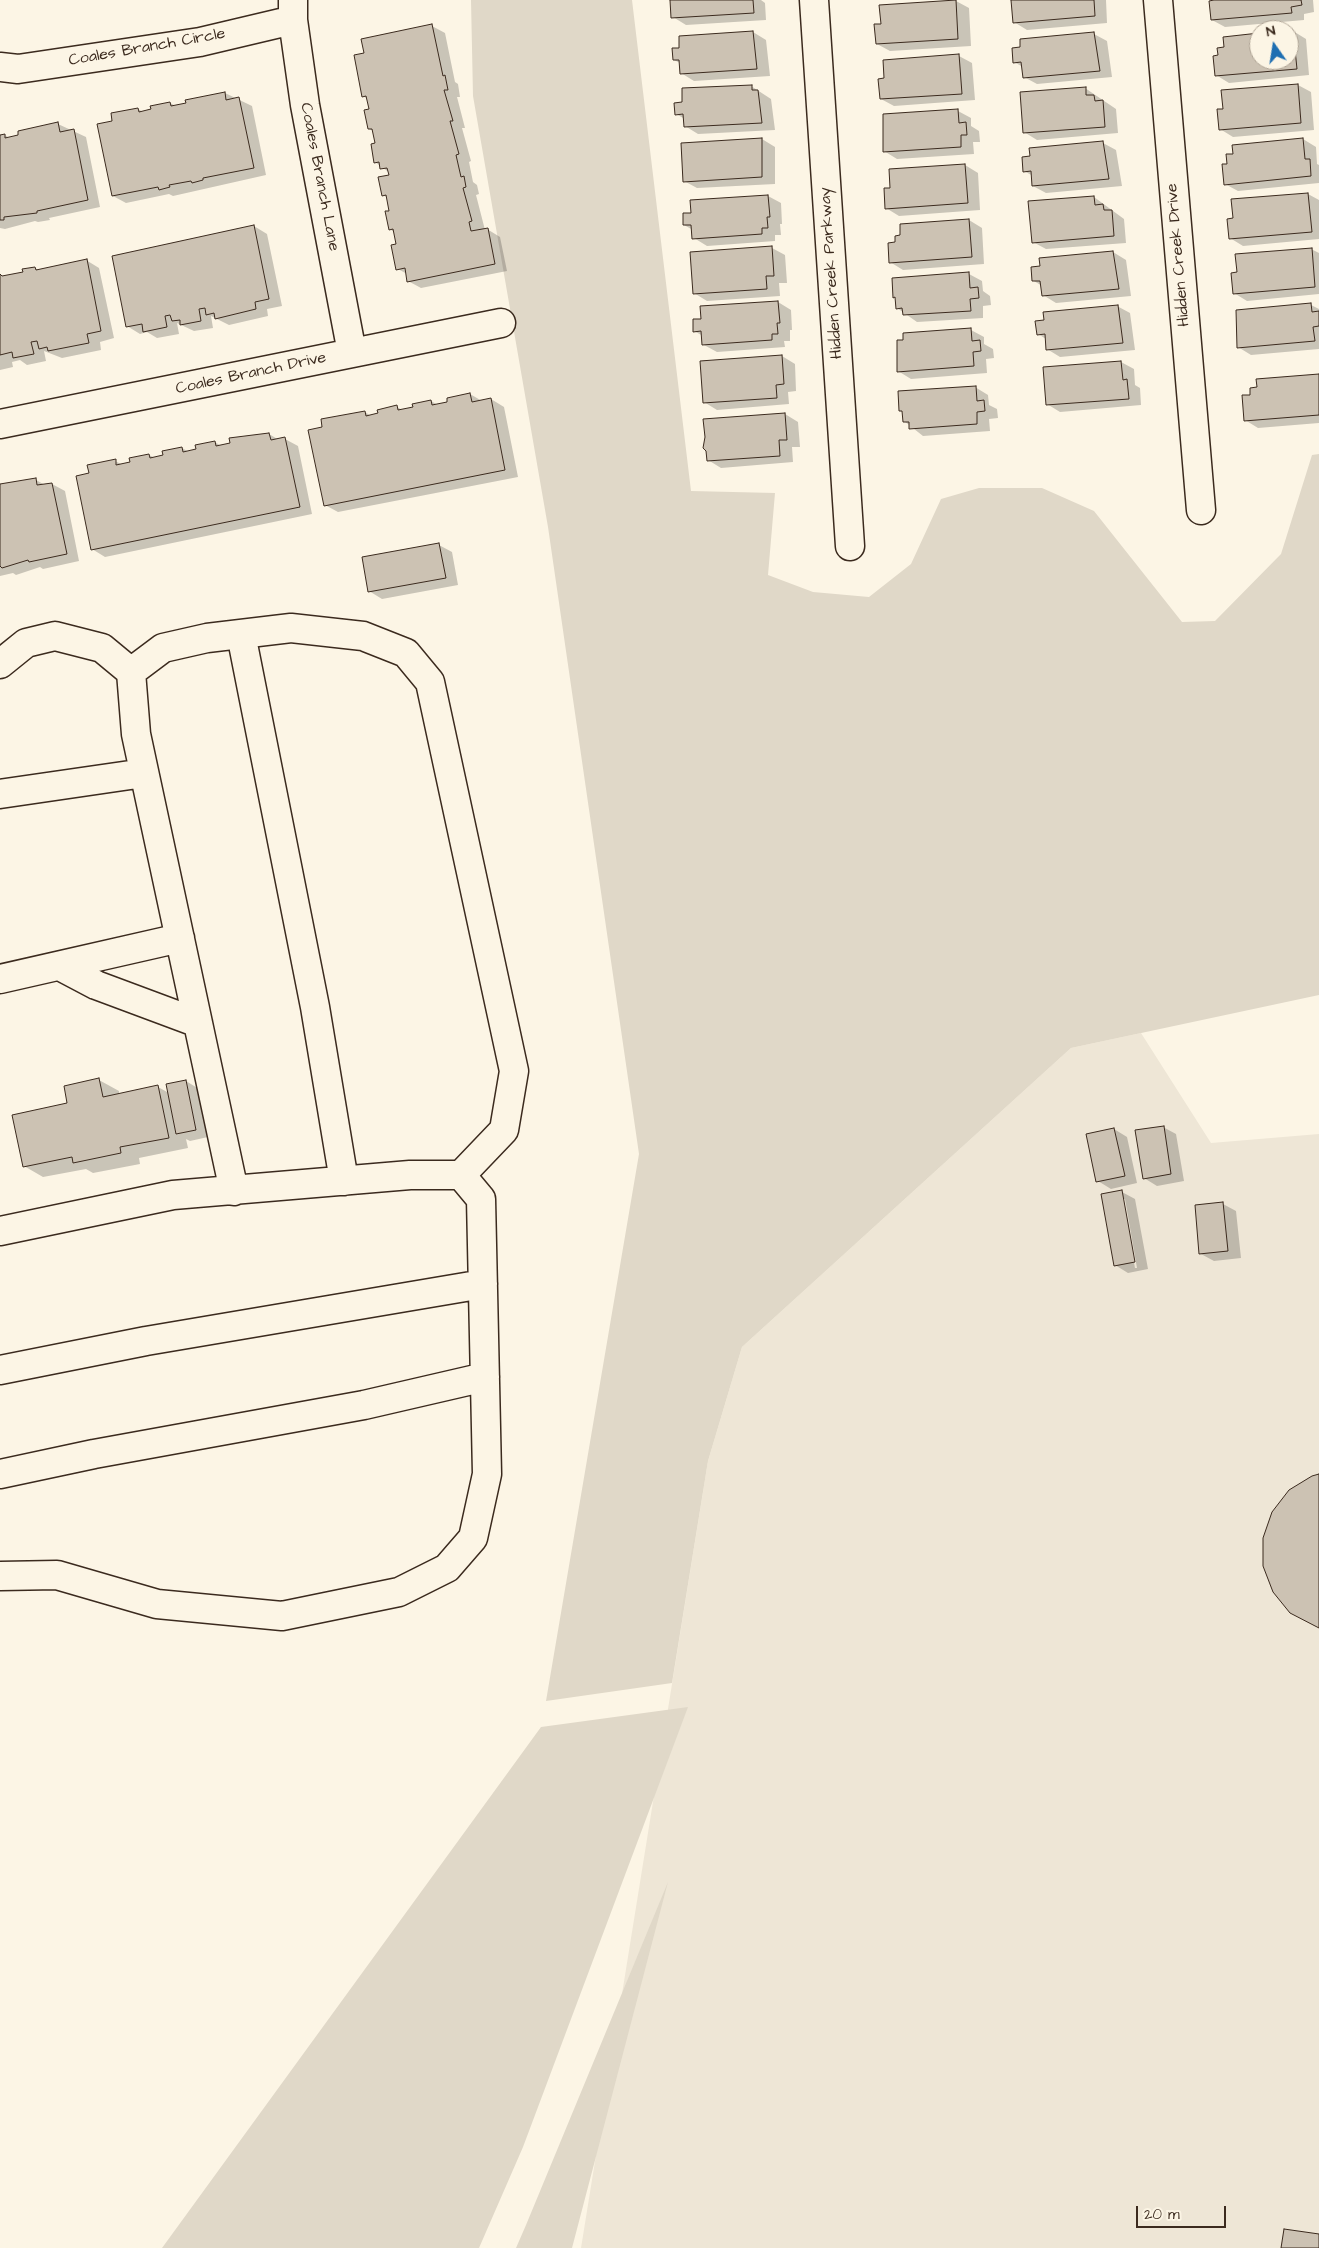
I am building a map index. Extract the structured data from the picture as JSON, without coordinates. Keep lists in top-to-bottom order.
{
  "streets": {
    "street": [
      "Coales Branch Circle",
      "Coales Branch Lane",
      "Hidden Creek Drive",
      "Hidden Creek Parkway",
      "Coales Branch Drive"
    ]
  },
  "crossings": [
    ["Coales Branch Circle", "Coales Branch Lane"],
    ["Coales Branch Lane", "Coales Branch Drive"]
  ],
  "scale_bar": "20 m",
  "north": "top"
}
